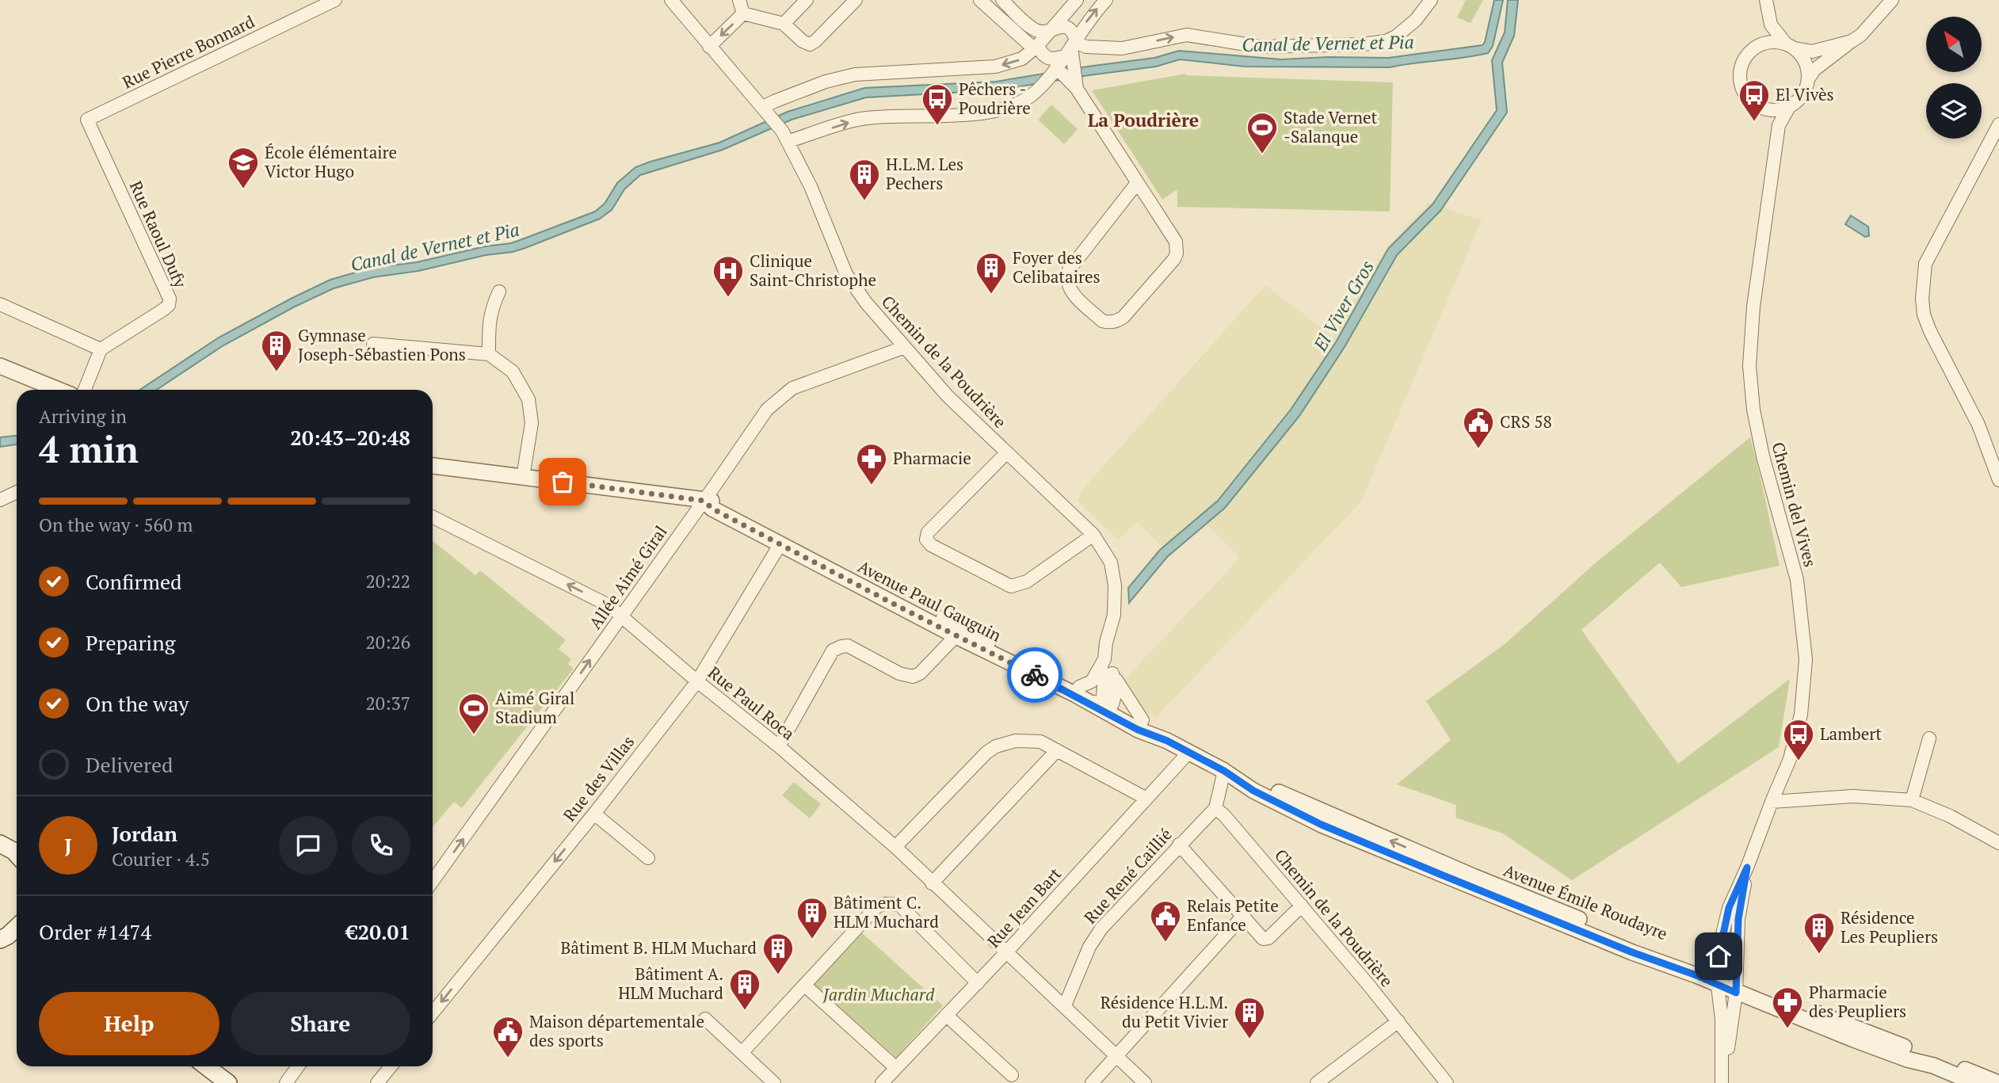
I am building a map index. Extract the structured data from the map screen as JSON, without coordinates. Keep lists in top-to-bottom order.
{
  "streets": {
    "street": [
      "Rue Pierre Bonnard",
      "Rue Raoul Dufy",
      "Chemin de la Poudrière",
      "Chemin del Vives",
      "Allée Aimé Giral",
      "Avenue Paul Gauguin",
      "Rue Paul Roca",
      "Rue des Villas",
      "Rue René Caillié",
      "Avenue Émile Roudayre",
      "Rue Jean Bart"
    ]
  },
  "crossings": [
    ["Rue Pierre Bonnard", "Rue Raoul Dufy"],
    ["Chemin de la Poudrière", "Allée Aimé Giral"],
    ["Chemin de la Poudrière", "Avenue Paul Gauguin"],
    ["Chemin de la Poudrière", "Rue René Caillié"],
    ["Chemin del Vives", "Avenue Émile Roudayre"],
    ["Allée Aimé Giral", "Avenue Paul Gauguin"],
    ["Allée Aimé Giral", "Rue Paul Roca"],
    ["Avenue Paul Gauguin", "Rue des Villas"],
    ["Avenue Paul Gauguin", "Avenue Émile Roudayre"],
    ["Rue Paul Roca", "Rue des Villas"],
    ["Rue Paul Roca", "Rue René Caillié"],
    ["Rue Paul Roca", "Rue Jean Bart"],
    ["Avenue Émile Roudayre", "Rue Jean Bart"]
  ],
  "one_way": ["Allée Aimé Giral", "Rue des Villas"],
  "districts": ["La Poudrière"],
  "water": ["Canal de Vernet et Pia", "El Viver Gros"],
  "parks": ["Jardin Muchard"],
  "places": {
    "bus stop": ["El Vivès", "Pêchers - Poudrière", "Lambert"],
    "sports": ["Stade Vernet -Salanque", "Aimé Giral Stadium"],
    "school or university": ["École élémentaire Victor Hugo"],
    "building": [
      "H.L.M. Les Pechers",
      "Foyer des Celibataires",
      "Gymnase Joseph-Sébastien Pons",
      "Bâtiment C. HLM Muchard",
      "Résidence Les Peupliers",
      "Bâtiment B. HLM Muchard",
      "Bâtiment A. HLM Muchard",
      "Résidence H.L.M. du Petit Vivier"
    ],
    "hospital": ["Clinique Saint-Christophe"],
    "public building": ["CRS 58", "Relais Petite Enfance", "Maison départementale des sports"],
    "pharmacy": ["Pharmacie", "Pharmacie des Peupliers"]
  },
  "north": "top left",
  "page": {
    "heading": ["4 min", "Arriving in", "20:43–20:48"],
    "panel": [
      "Jordan",
      "Courier · 4.5",
      "Order #1474",
      "€20.01"
    ],
    "bar": "On the way · 560 m",
    "list": [
      ["Confirmed", "20:22"],
      ["Preparing", "20:26"],
      ["On the way", "20:37"],
      "Delivered"
    ],
    "round": "J",
    "buttons": ["Help", "Share"]
  }
}
